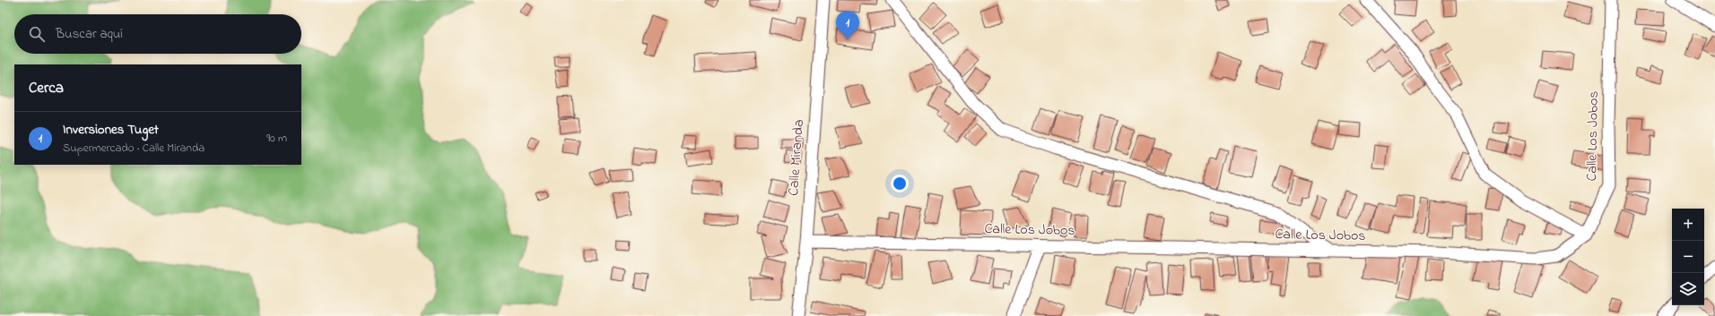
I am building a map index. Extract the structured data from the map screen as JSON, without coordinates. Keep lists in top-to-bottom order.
{
  "streets": {
    "street": ["Calle Los Jobos", "Calle Miranda"]
  },
  "crossings": [
    ["Calle Los Jobos", "Calle Miranda"]
  ],
  "page": {
    "pins": "1",
    "search": "Buscar aquí",
    "heading": "Cerca",
    "list": [
      {
        "mark": "1",
        "name": "Inversiones Tuget",
        "note": "Supermercado · Calle Miranda",
        "value": "90 m"
      }
    ],
    "map_buttons": ["+", "−"]
  }
}
